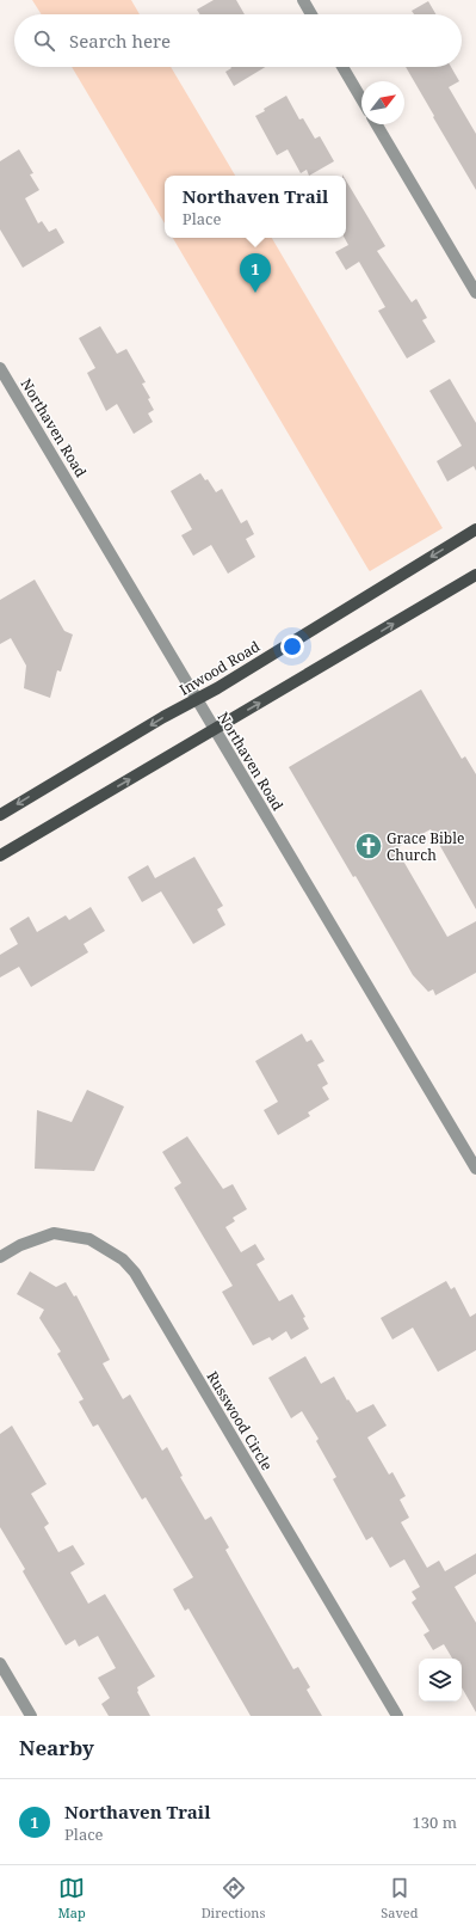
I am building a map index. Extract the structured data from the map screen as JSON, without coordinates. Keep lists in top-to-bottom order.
{
  "streets": {
    "main road": ["Inwood Road"],
    "street": ["Northaven Road", "Russwood Circle"]
  },
  "crossings": [
    ["Northaven Road", "Inwood Road"]
  ],
  "places": {
    "church": ["Grace Bible Church"]
  },
  "north": "top right",
  "page": {
    "search": "Search here",
    "popup": ["Northaven Trail", "Place"],
    "pins": "1",
    "heading": "Nearby",
    "list": [
      {
        "mark": "1",
        "name": "Northaven Trail",
        "note": "Place",
        "value": "130 m"
      }
    ],
    "nav": ["Map", "Directions", "Saved"]
  }
}
